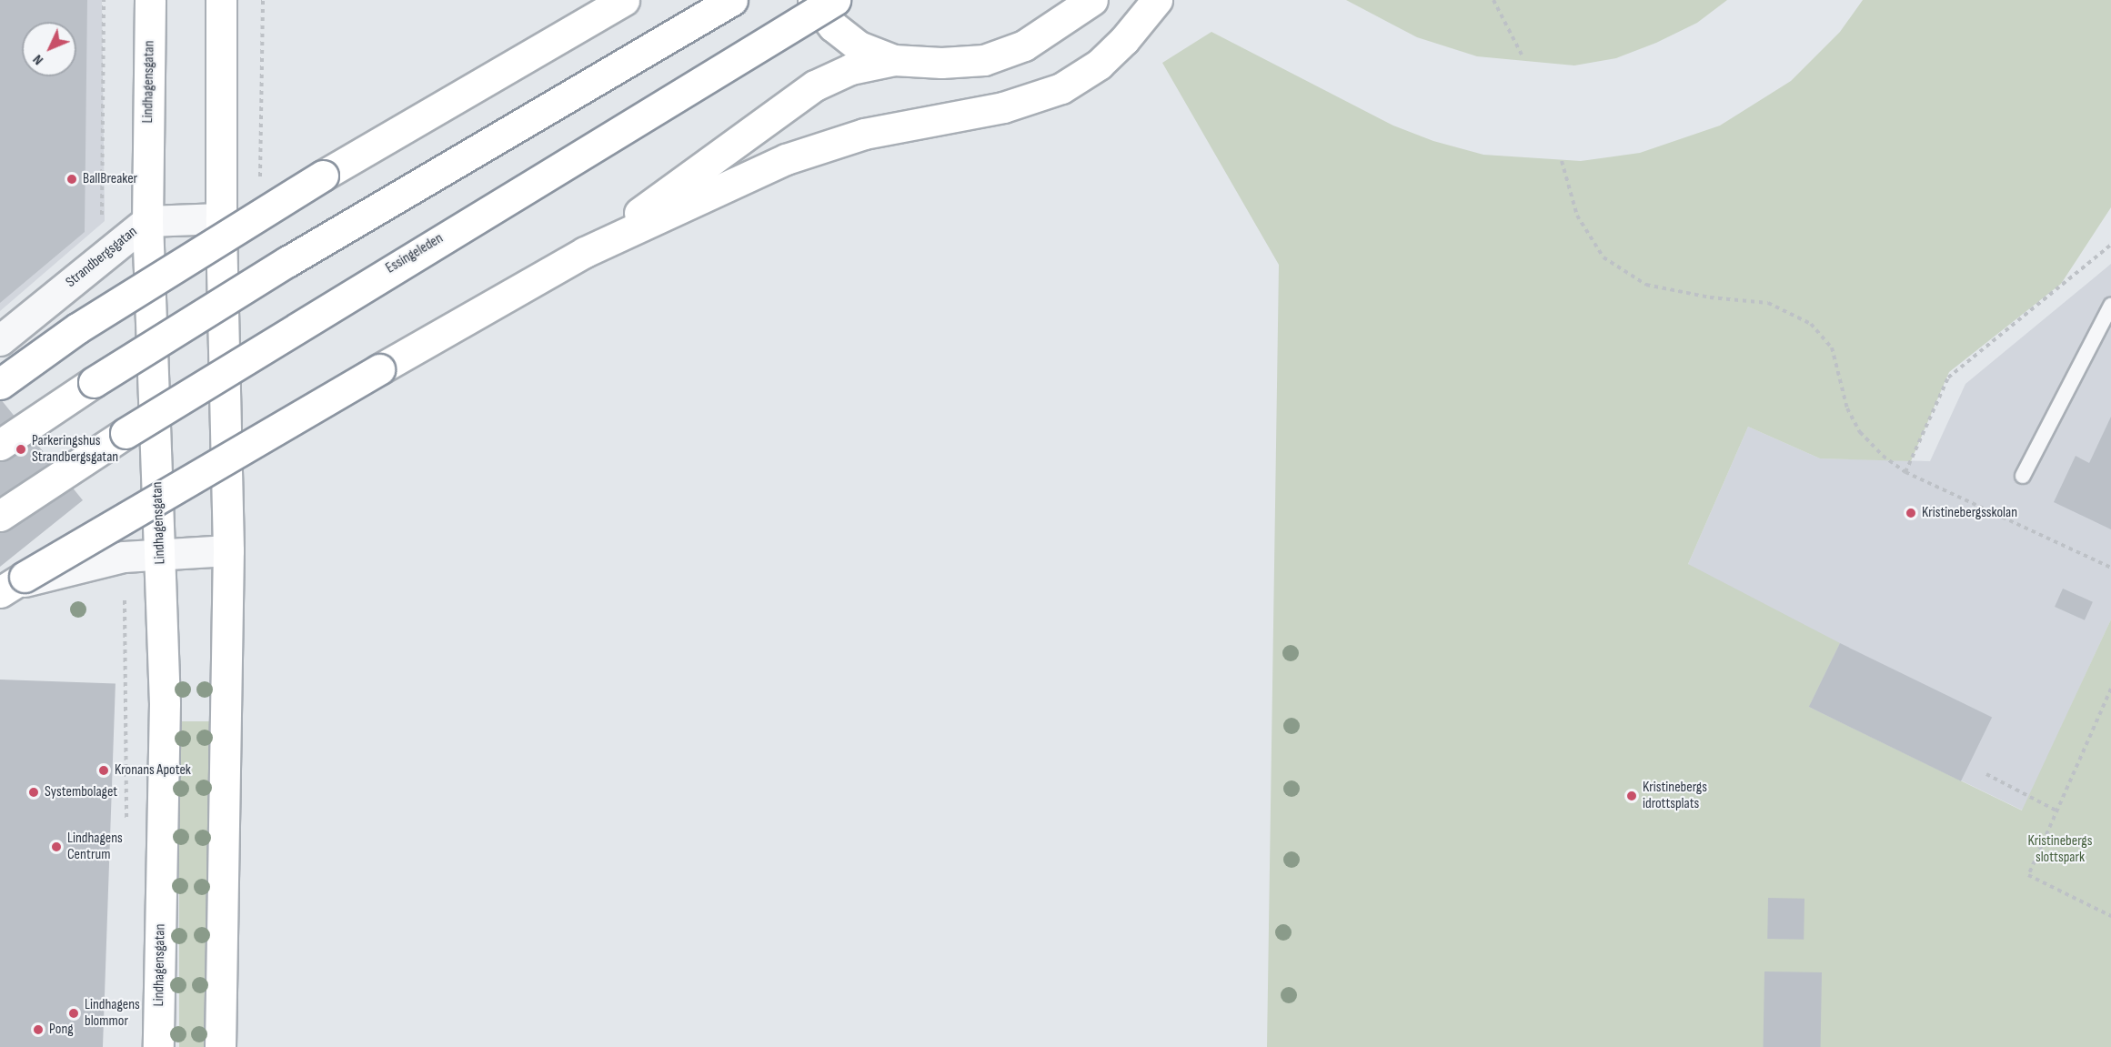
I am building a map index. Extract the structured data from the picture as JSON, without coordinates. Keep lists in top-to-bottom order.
{
  "streets": {
    "main road": ["Lindhagensgatan", "Essingeleden"],
    "street": ["Strandbergsgatan"]
  },
  "crossings": [
    ["Lindhagensgatan", "Strandbergsgatan"]
  ],
  "parks": ["Kristinebergs slottspark"],
  "places": [
    "BallBreaker",
    "Parkeringshus Strandbergsgatan",
    "Kristinebergsskolan",
    "Kronans Apotek",
    "Systembolaget",
    "Kristinebergs idrottsplats",
    "Lindhagens Centrum",
    "Lindhagens blommor",
    "Pong"
  ],
  "north": "bottom left"
}
